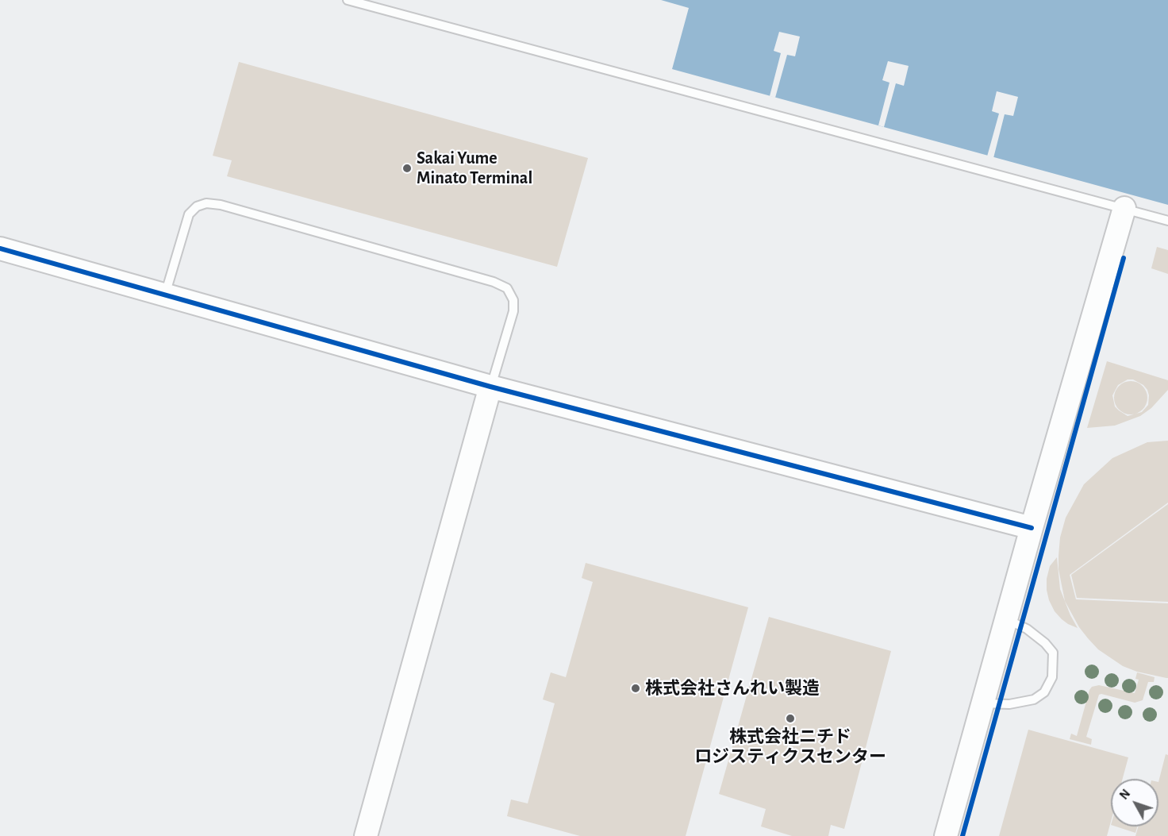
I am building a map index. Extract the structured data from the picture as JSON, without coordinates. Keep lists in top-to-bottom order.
{
  "places": ["Sakai Yume Minato Terminal", "株式会社さんれい製造", "株式会社ニチド ロジスティクスセンター"],
  "north": "top left"
}
